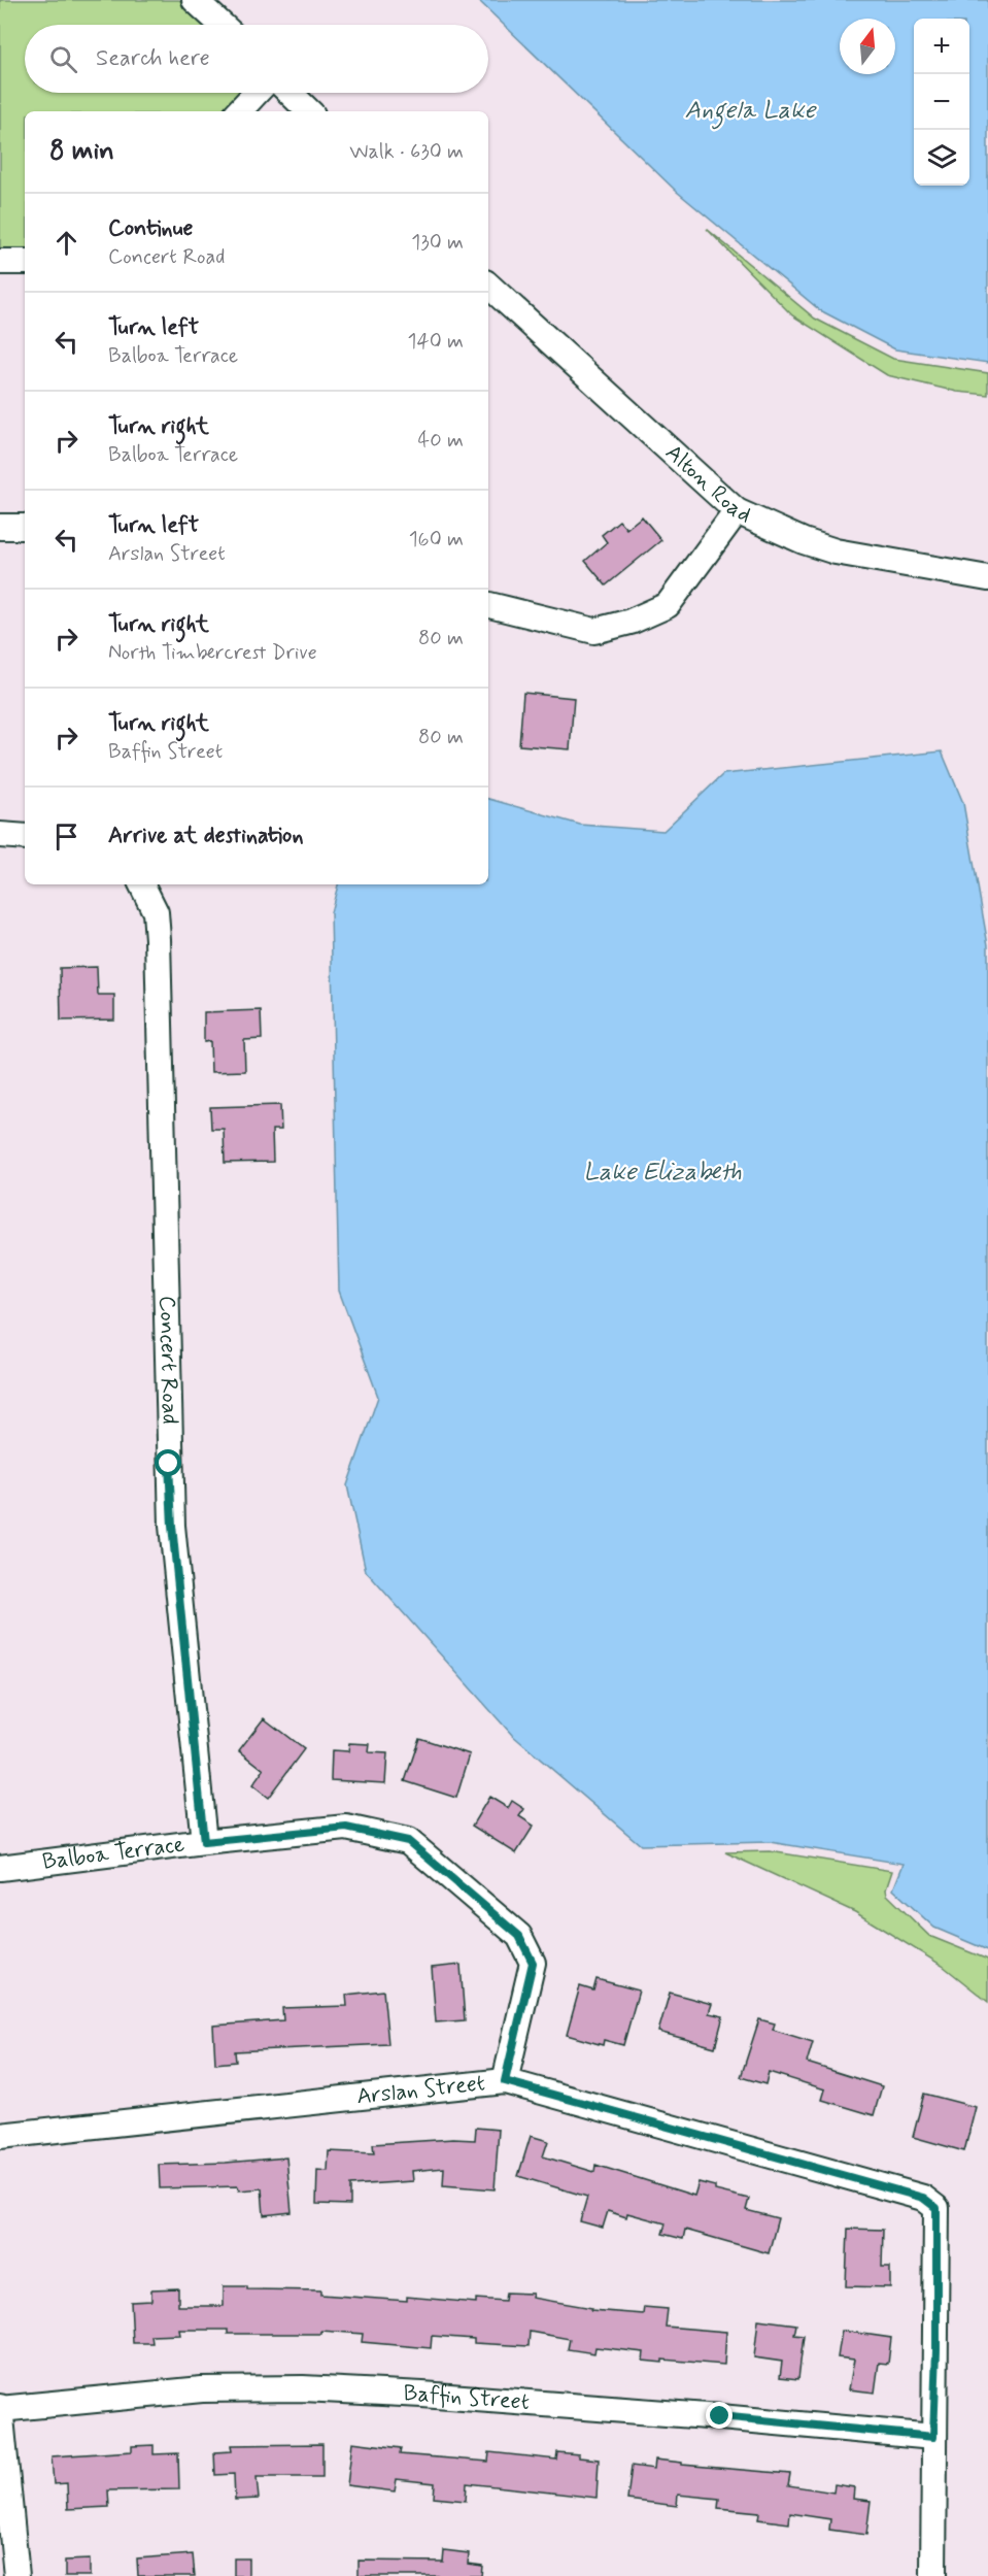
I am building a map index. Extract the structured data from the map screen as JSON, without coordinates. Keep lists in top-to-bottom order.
{
  "streets": {
    "street": [
      "Alton Road",
      "Concert Road",
      "Balboa Terrace",
      "Arslan Street",
      "Baffin Street"
    ]
  },
  "crossings": [
    ["Concert Road", "Balboa Terrace"],
    ["Balboa Terrace", "Arslan Street"],
    ["Arslan Street", "Baffin Street"]
  ],
  "water": ["Angela Lake", "Lake Elizabeth"],
  "north": "top",
  "page": {
    "map_buttons": ["+", "−"],
    "search": "Search here",
    "heading": ["8 min", "Walk · 630 m"],
    "list": [
      ["Continue", "Concert Road", "130 m"],
      ["Turn left", "Balboa Terrace", "140 m"],
      ["Turn right", "Balboa Terrace", "40 m"],
      ["Turn left", "Arslan Street", "160 m"],
      ["Turn right", "North Timbercrest Drive", "80 m"],
      ["Turn right", "Baffin Street", "80 m"],
      "Arrive at destination"
    ]
  }
}
